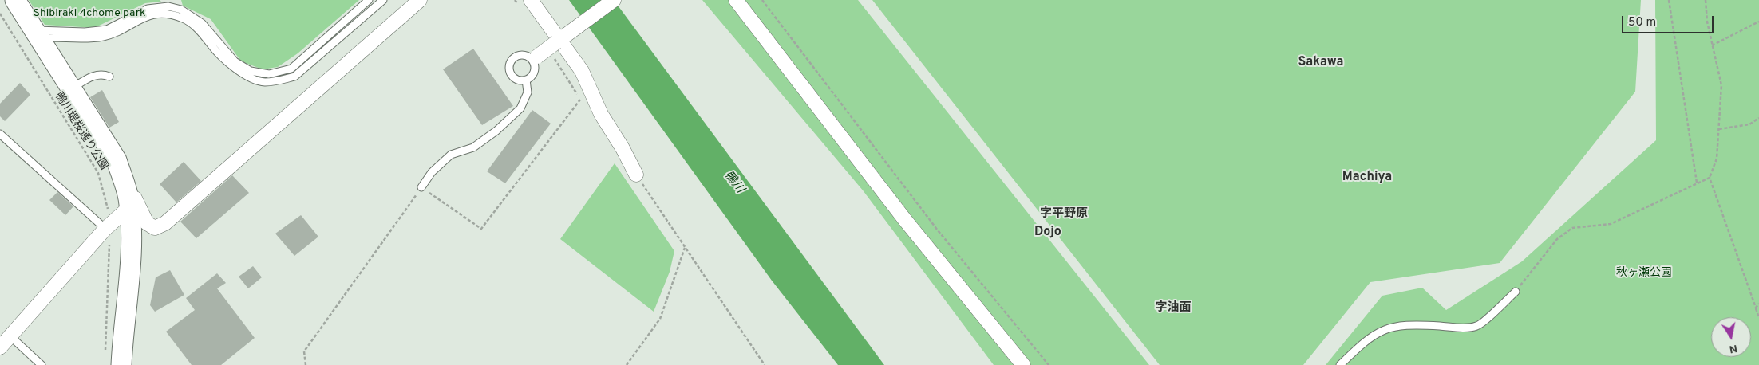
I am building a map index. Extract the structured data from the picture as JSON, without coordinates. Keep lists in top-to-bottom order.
{
  "streets": {
    "path": ["鴨川堤桜通り公園"]
  },
  "districts": [
    "Sakawa",
    "Machiya",
    "字平野原",
    "Dojo",
    "字油面"
  ],
  "water": ["鴨川"],
  "parks": ["Shibiraki 4chome park", "秋ヶ瀬公園"],
  "scale_bar": "50 m",
  "north": "bottom"
}
